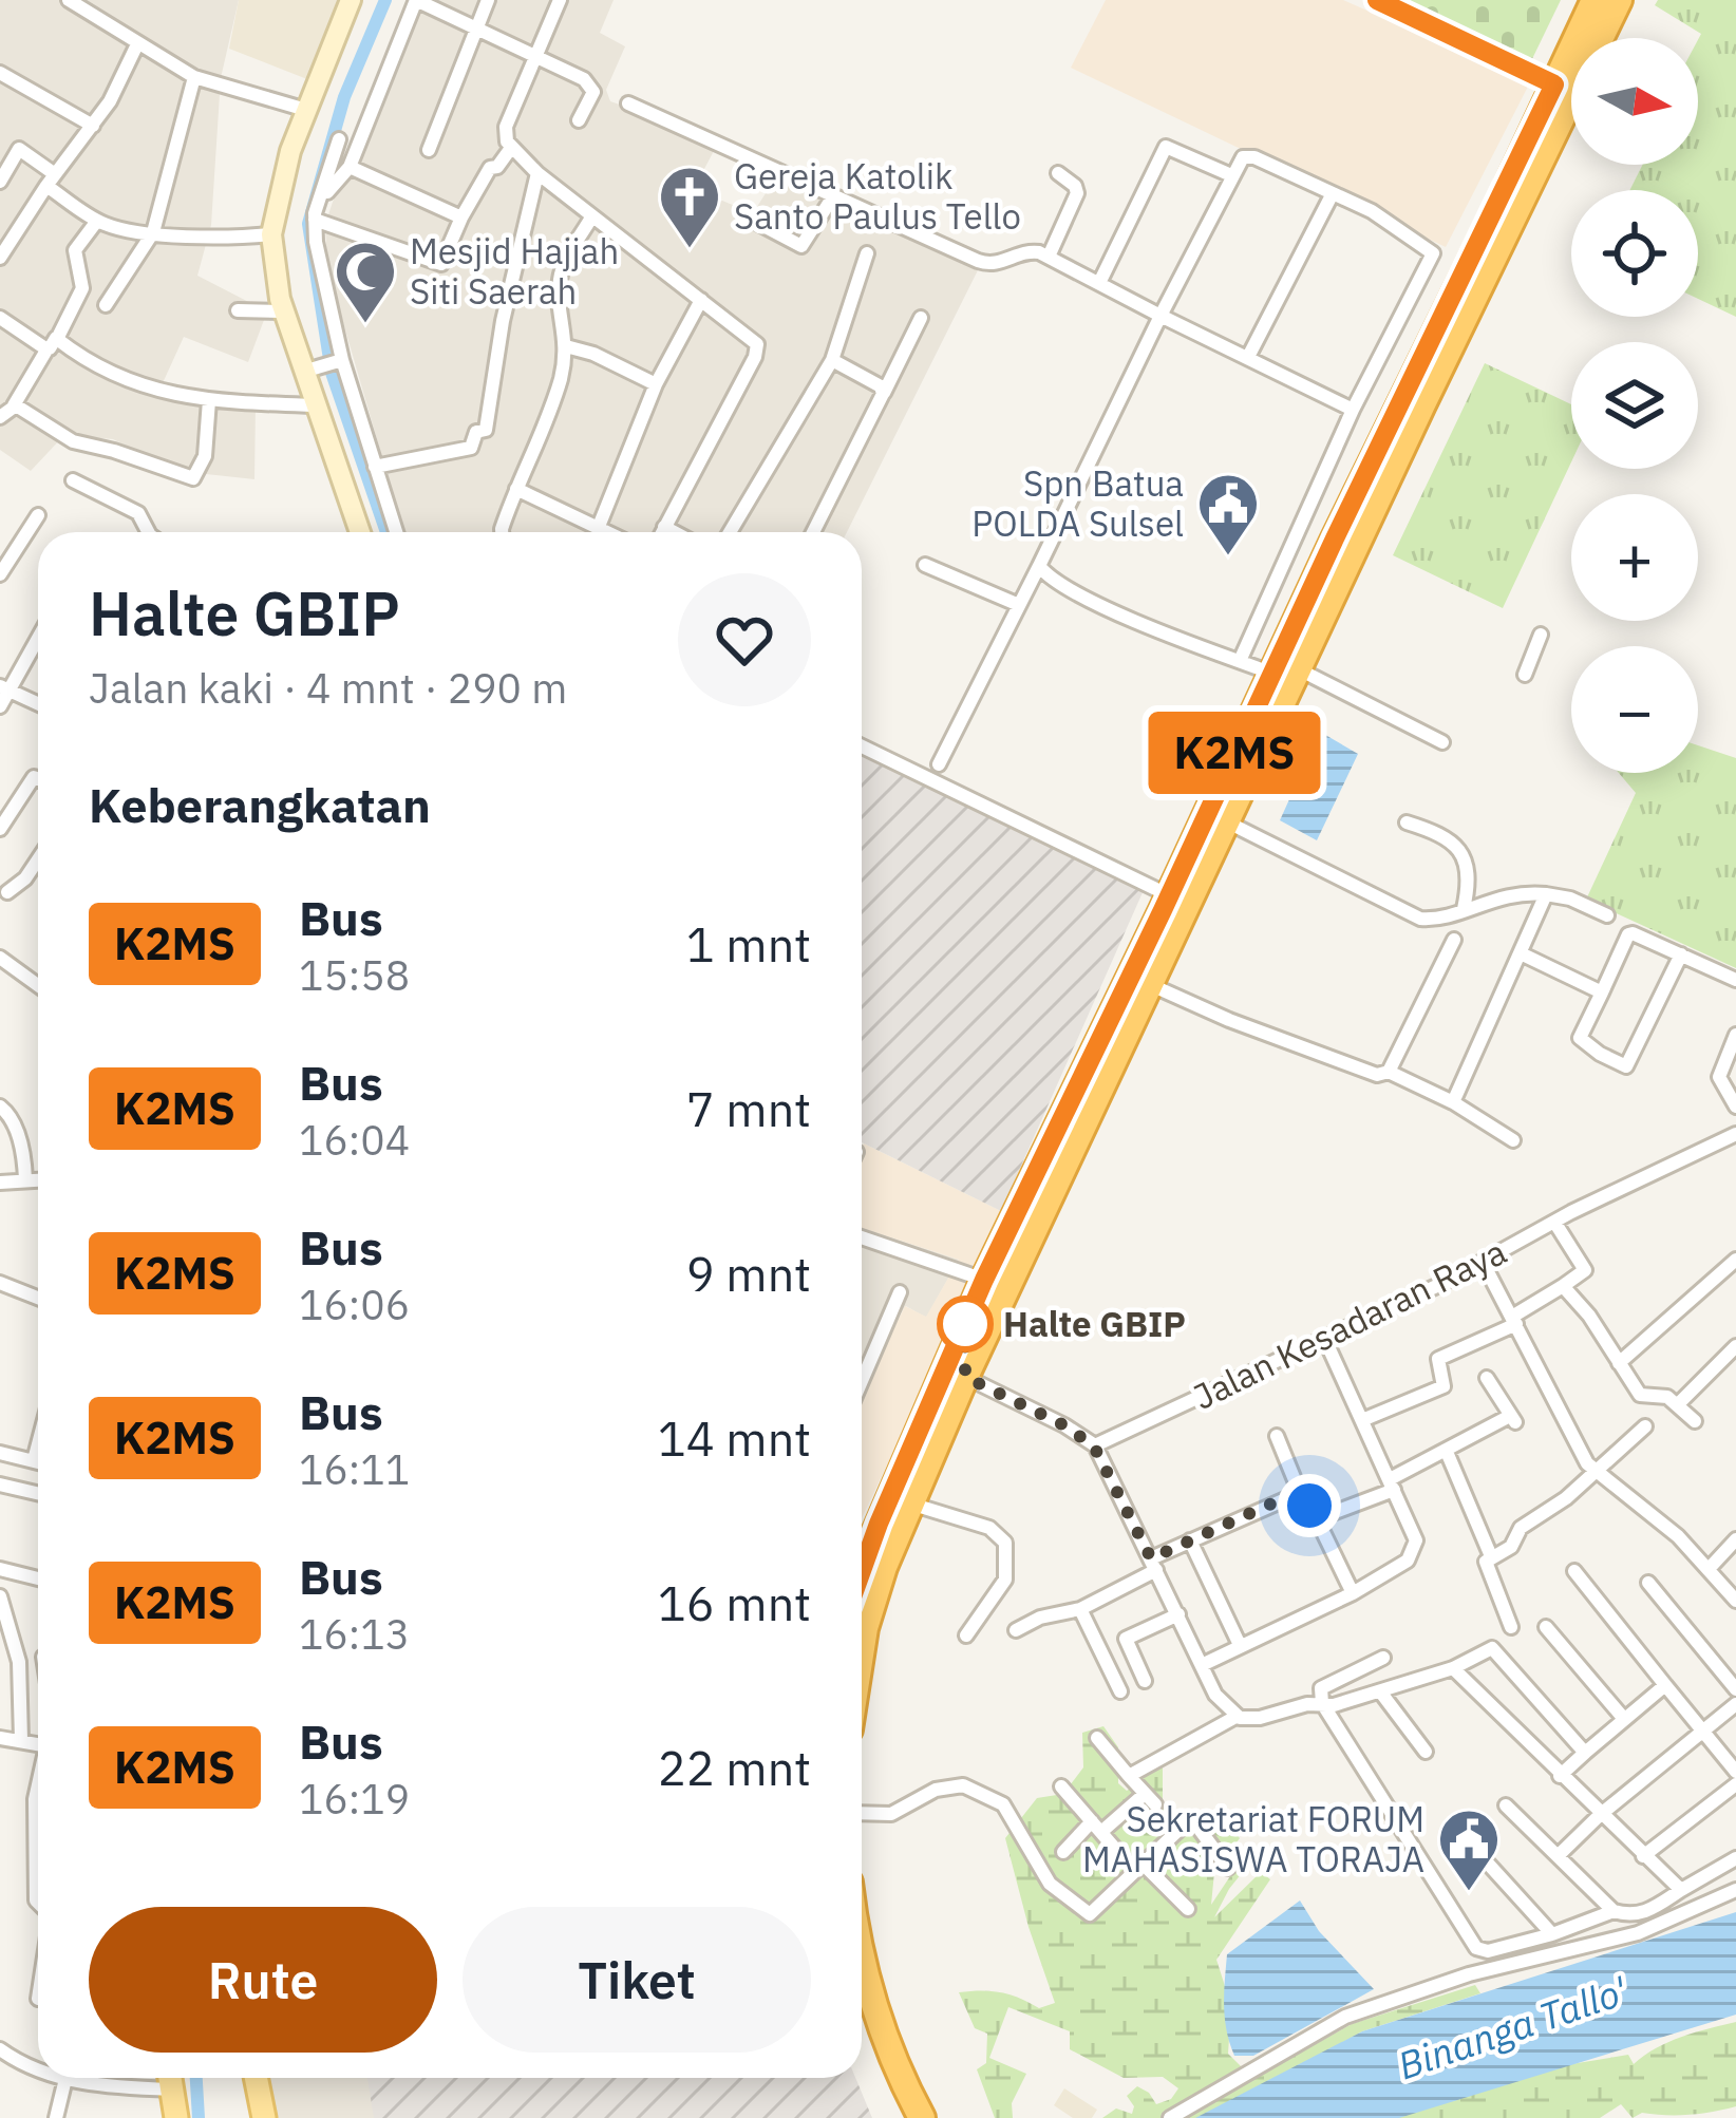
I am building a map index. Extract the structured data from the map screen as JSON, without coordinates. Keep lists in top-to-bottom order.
{
  "streets": {
    "street": ["Jalan Kesadaran Raya"]
  },
  "water": ["Binanga Tallo'"],
  "places": {
    "church": ["Gereja Katolik Santo Paulus Tello"],
    "mosque": ["Mesjid Hajjah Siti Saerah"],
    "public building": ["Spn Batua POLDA Sulsel", "Sekretariat FORUM MAHASISWA TORAJA"],
    "other": ["Halte GBIP"]
  },
  "lines": ["bus line K2MS"],
  "north": "right",
  "page": {
    "on_map": "K2MS",
    "map_buttons": ["+", "−"],
    "heading": [
      ["Halte GBIP", "Jalan kaki · 4 mnt · 290 m"],
      "Keberangkatan"
    ],
    "list": [
      {
        "mark": "K2MS",
        "name": "Bus",
        "note": "15:58",
        "value": "1 mnt"
      },
      {
        "mark": "K2MS",
        "name": "Bus",
        "note": "16:04",
        "value": "7 mnt"
      },
      {
        "mark": "K2MS",
        "name": "Bus",
        "note": "16:06",
        "value": "9 mnt"
      },
      {
        "mark": "K2MS",
        "name": "Bus",
        "note": "16:11",
        "value": "14 mnt"
      },
      {
        "mark": "K2MS",
        "name": "Bus",
        "note": "16:13",
        "value": "16 mnt"
      },
      {
        "mark": "K2MS",
        "name": "Bus",
        "note": "16:19",
        "value": "22 mnt"
      }
    ],
    "buttons": ["Rute", "Tiket"]
  }
}
